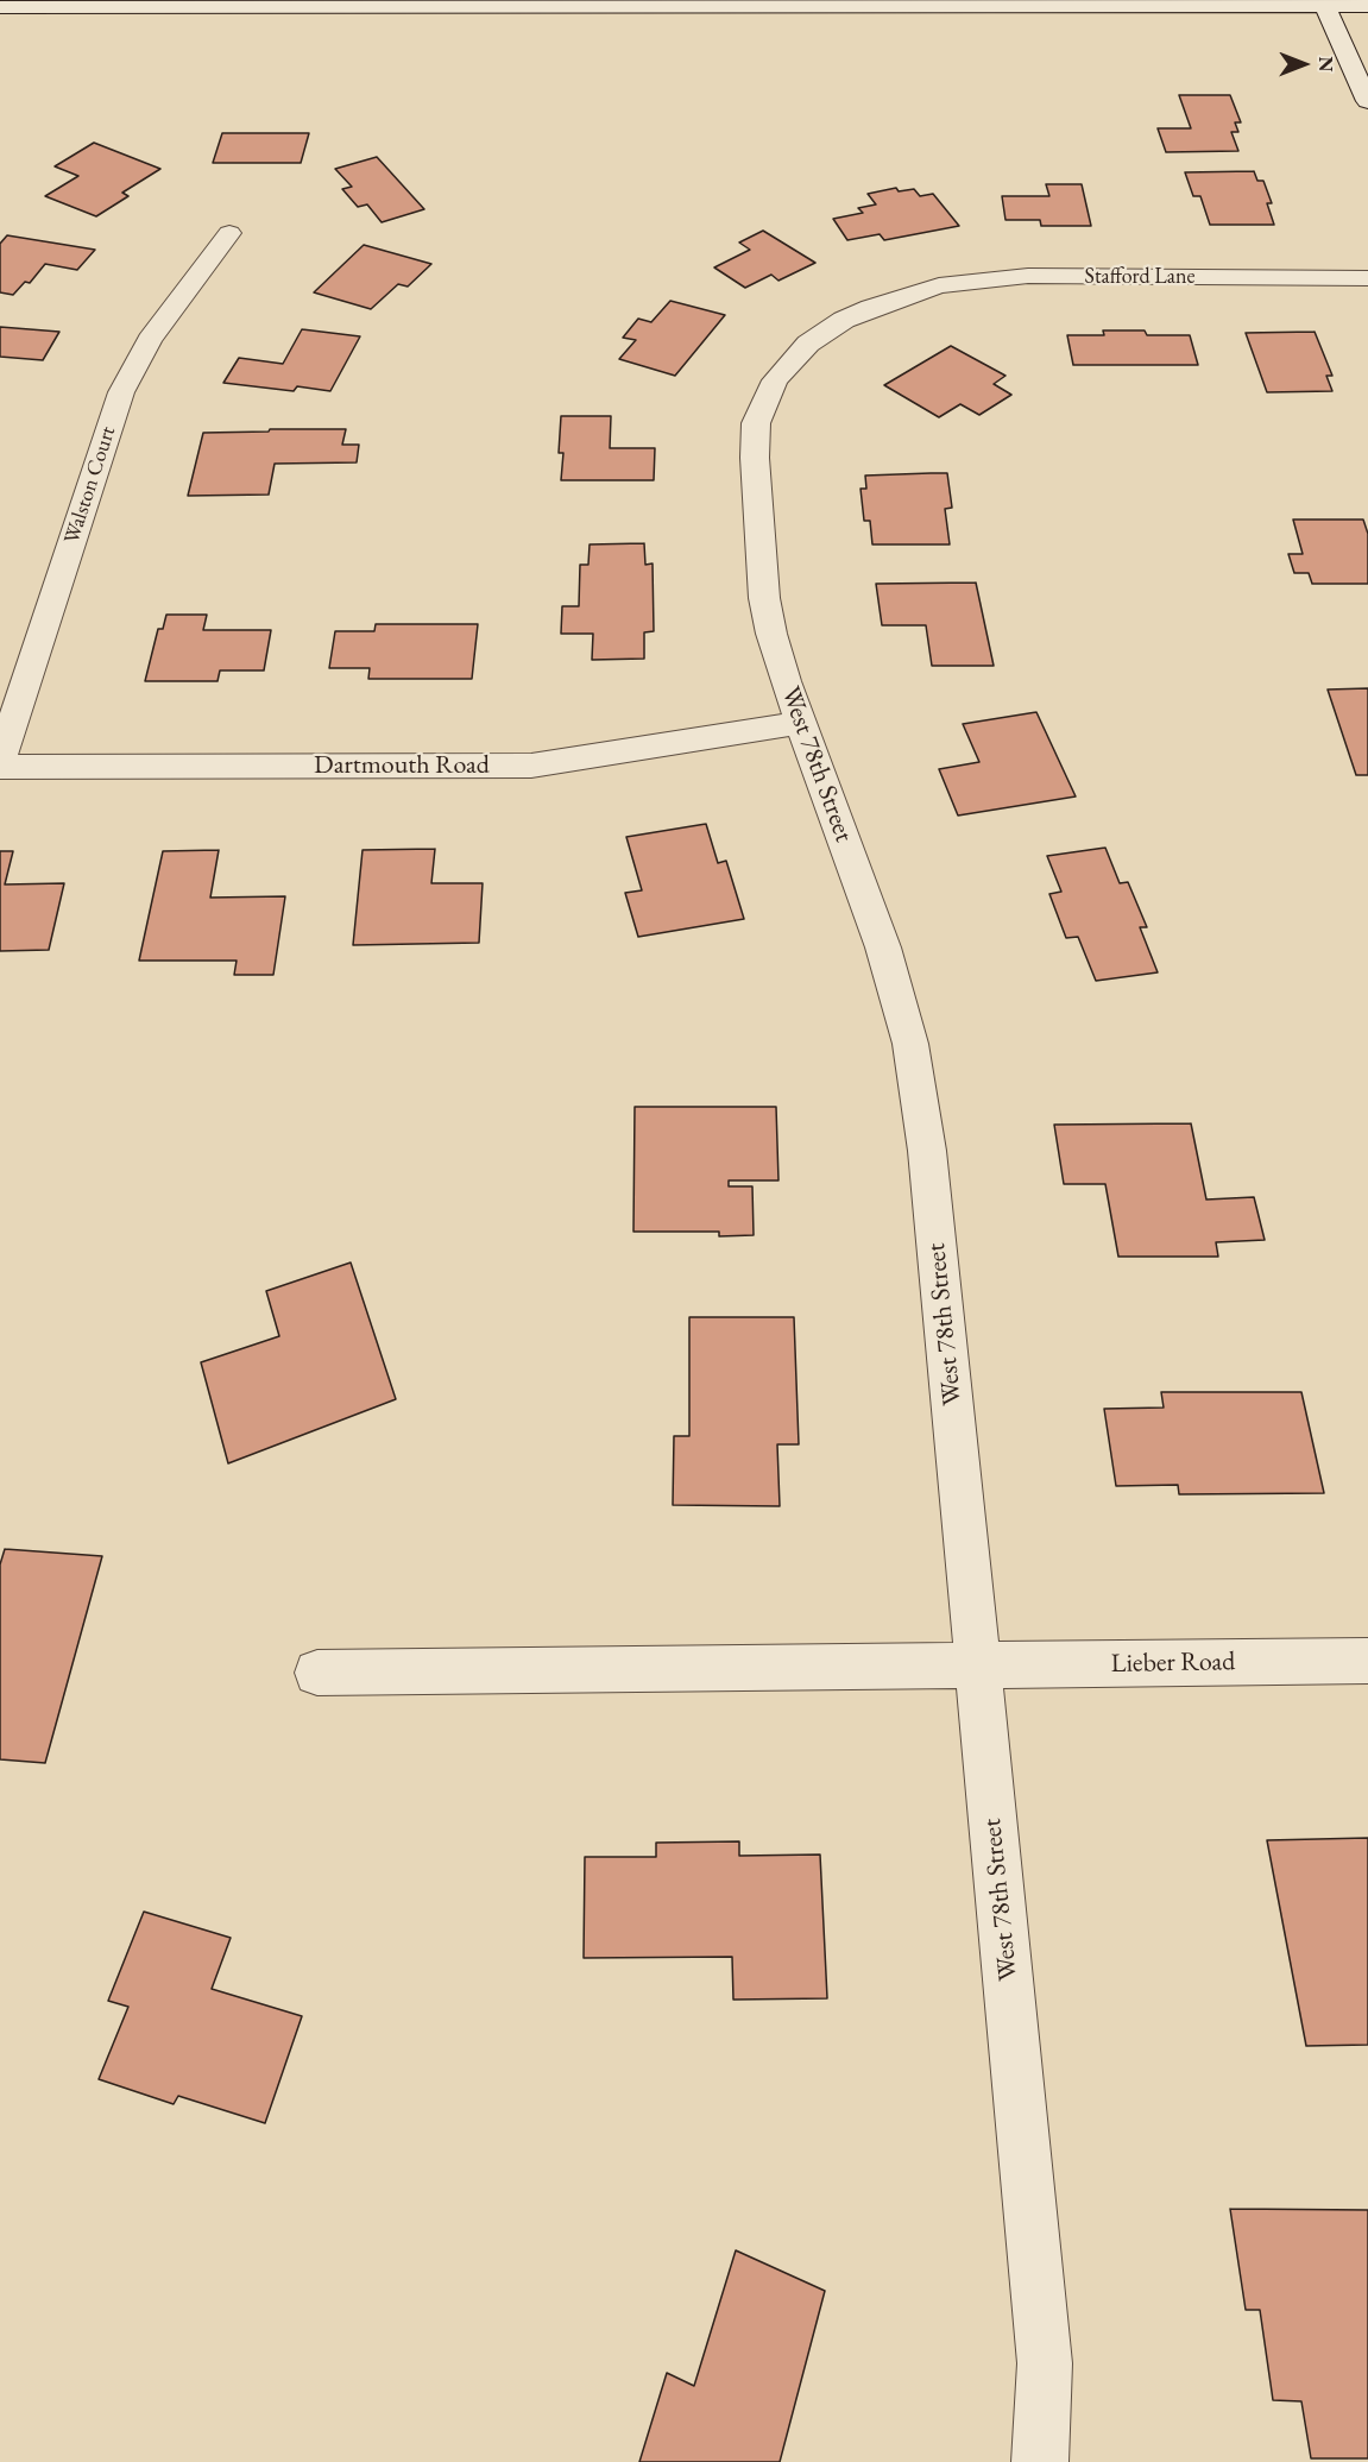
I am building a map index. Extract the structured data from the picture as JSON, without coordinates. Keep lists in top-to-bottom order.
{
  "streets": {
    "street": [
      "Stafford Lane",
      "Walston Court",
      "West 78th Street",
      "Dartmouth Road",
      "Lieber Road"
    ]
  },
  "crossings": [
    ["Stafford Lane", "West 78th Street"],
    ["Walston Court", "Dartmouth Road"],
    ["West 78th Street", "Dartmouth Road"],
    ["West 78th Street", "Lieber Road"]
  ],
  "north": "right"
}
